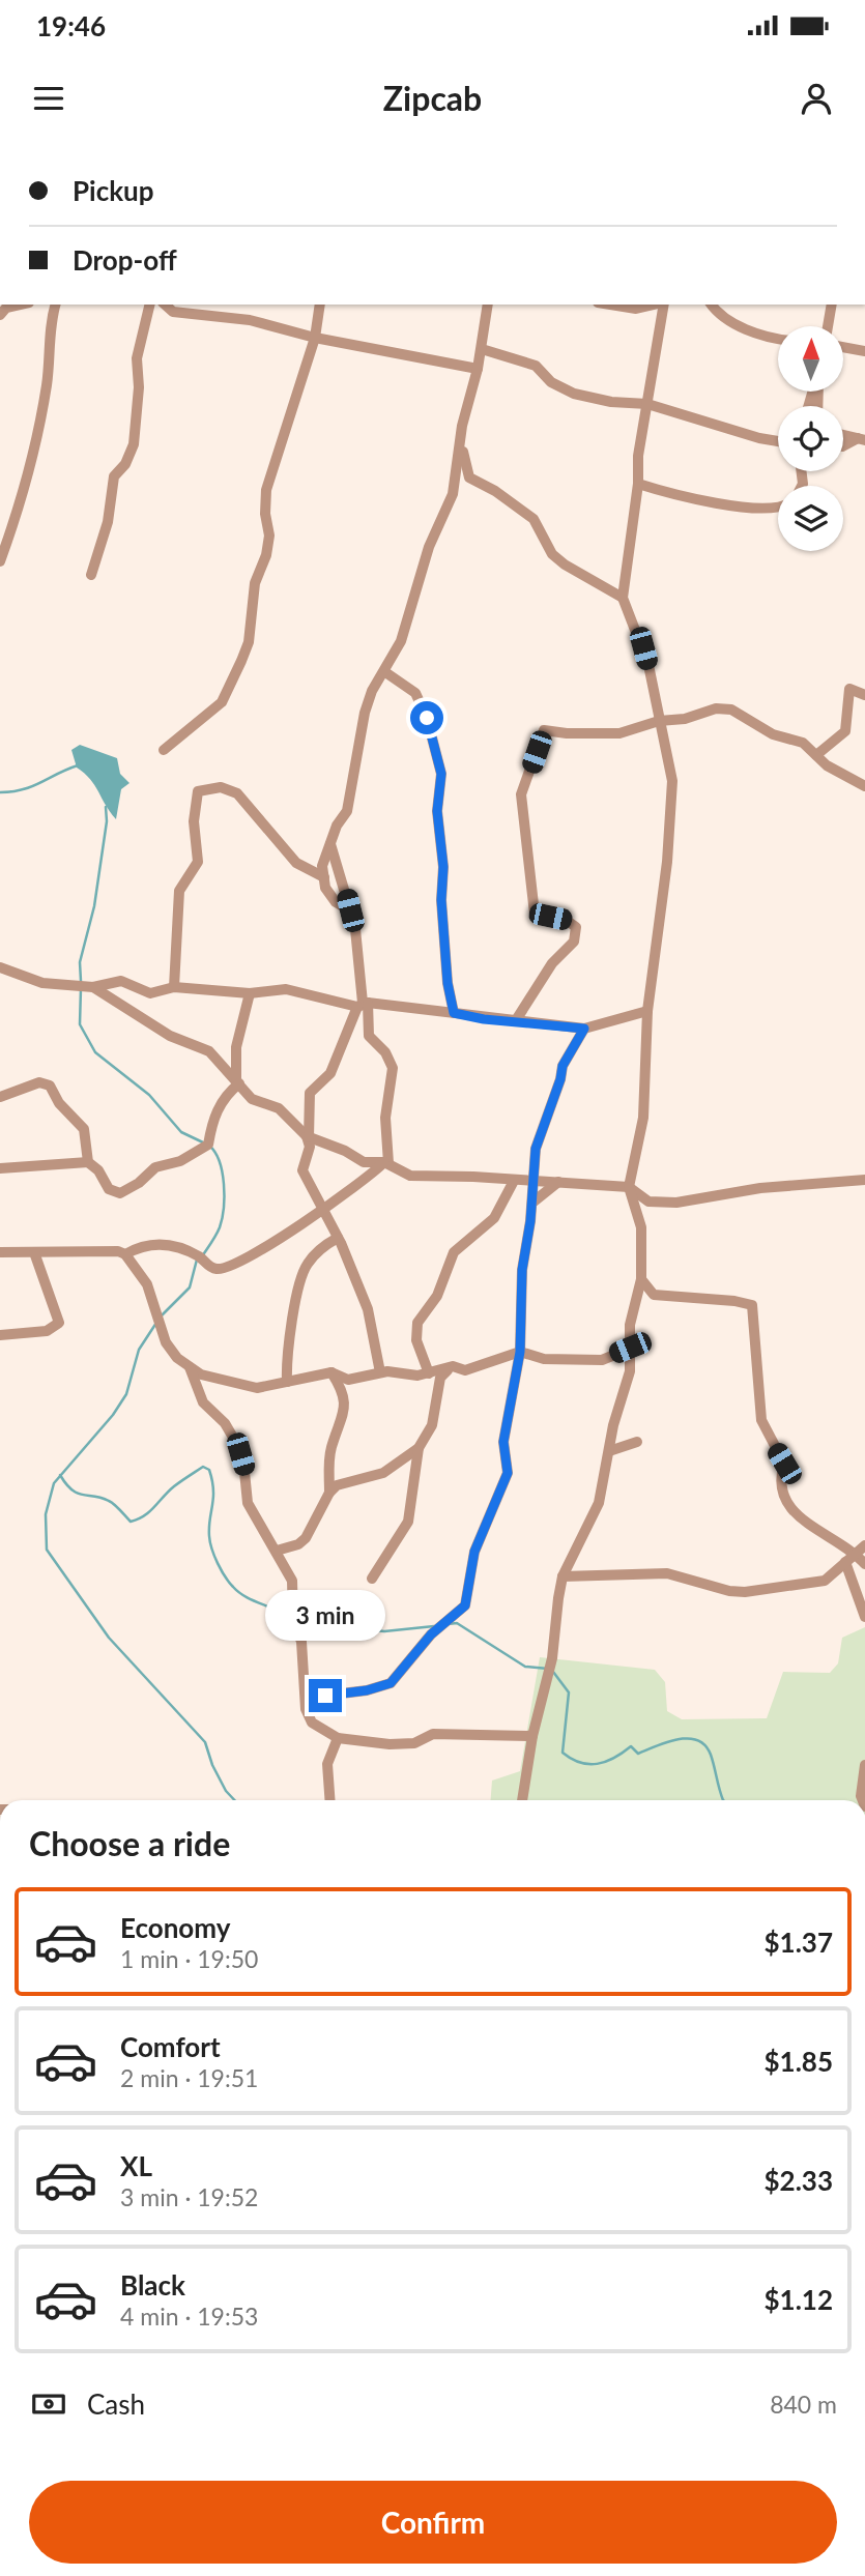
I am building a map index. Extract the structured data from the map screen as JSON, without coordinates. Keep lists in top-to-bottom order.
{
  "north": "top",
  "page": {
    "status": "19:46",
    "header": "Zipcab",
    "banner": ["Pickup", "Drop-off"],
    "bubble": "3 min",
    "heading": "Choose a ride",
    "list": [
      {
        "name": "Economy",
        "note": "1 min · 19:50",
        "value": "$1.37"
      },
      {
        "name": "Comfort",
        "note": "2 min · 19:51",
        "value": "$1.85"
      },
      {
        "name": "XL",
        "note": "3 min · 19:52",
        "value": "$2.33"
      },
      {
        "name": "Black",
        "note": "4 min · 19:53",
        "value": "$1.12"
      }
    ],
    "pay": ["Cash", "840 m"],
    "buttons": "Confirm"
  }
}
